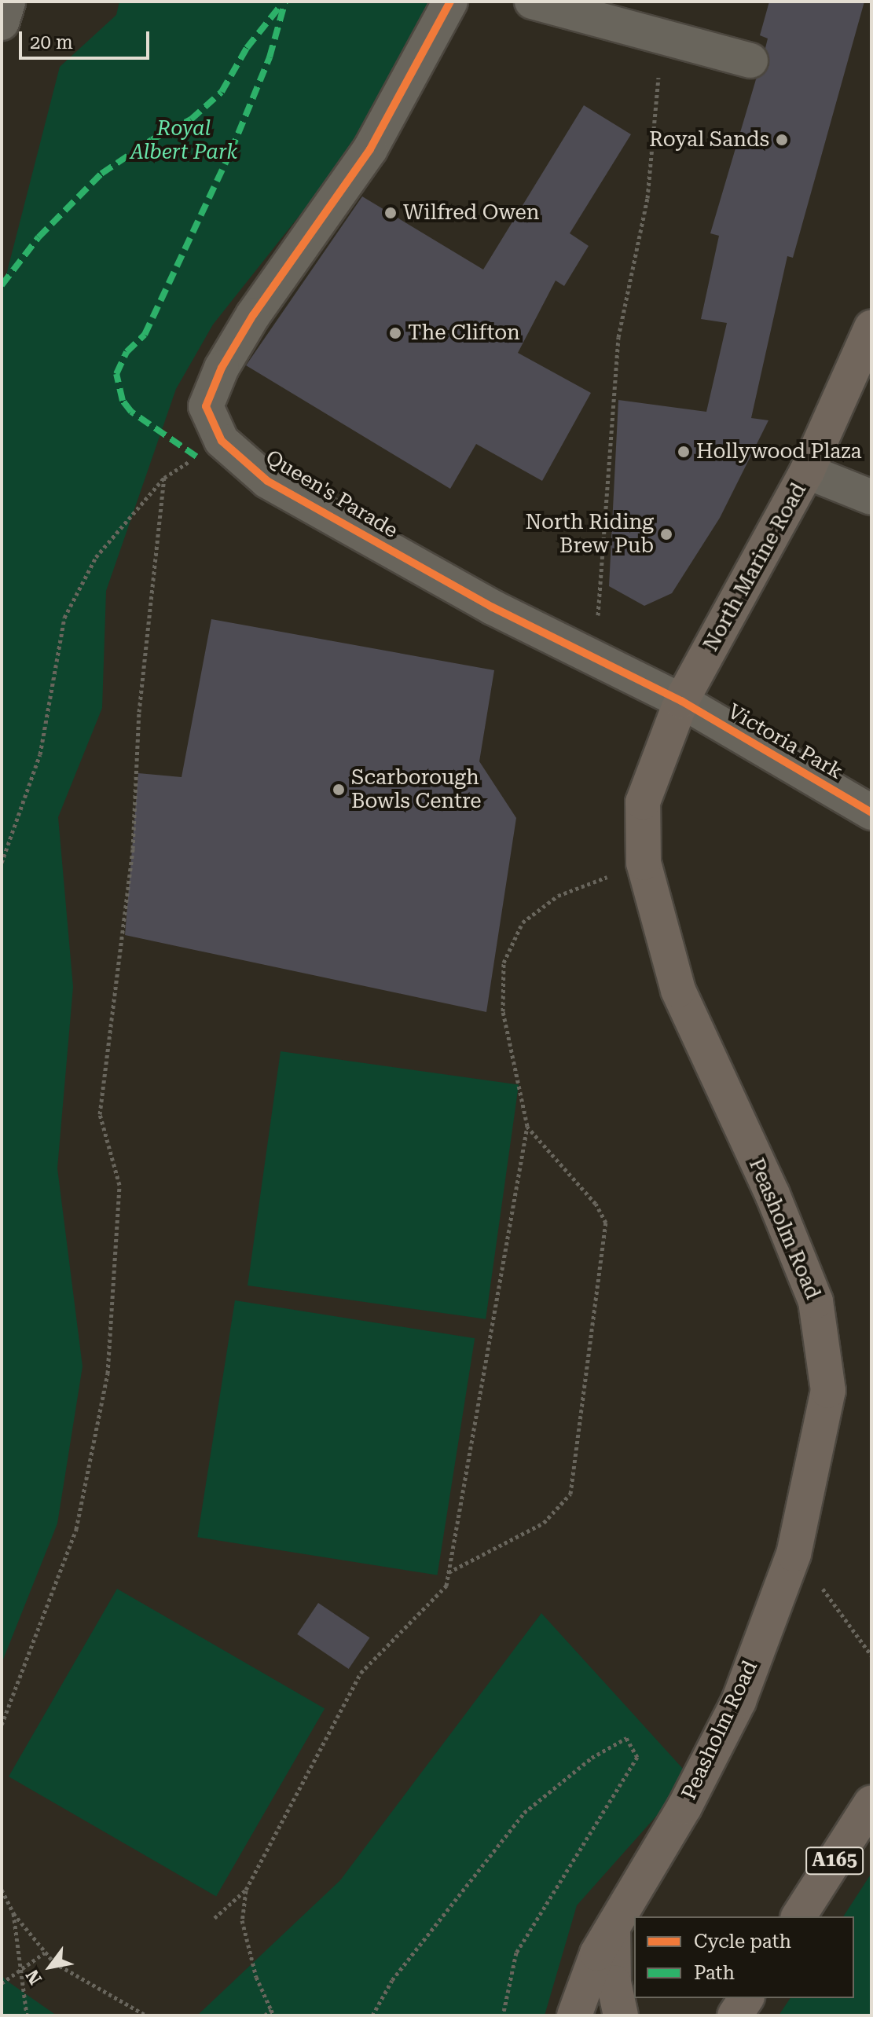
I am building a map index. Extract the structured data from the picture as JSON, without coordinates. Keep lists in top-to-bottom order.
{
  "streets": {
    "main road": ["North Marine Road", "Peasholm Road", "A165"],
    "street": ["Queen's Parade", "Victoria Park"]
  },
  "crossings": [
    ["Queen's Parade", "North Marine Road"],
    ["Queen's Parade", "Victoria Park"],
    ["Queen's Parade", "Peasholm Road"],
    ["North Marine Road", "Victoria Park"],
    ["North Marine Road", "Peasholm Road"],
    ["Victoria Park", "Peasholm Road"]
  ],
  "parks": ["Royal Albert Park"],
  "places": [
    "Royal Sands",
    "Wilfred Owen",
    "The Clifton",
    "Hollywood Plaza",
    "North Riding Brew Pub",
    "Scarborough Bowls Centre"
  ],
  "legend": ["Cycle path", "Path"],
  "scale_bar": "20 m",
  "north": "bottom left"
}
